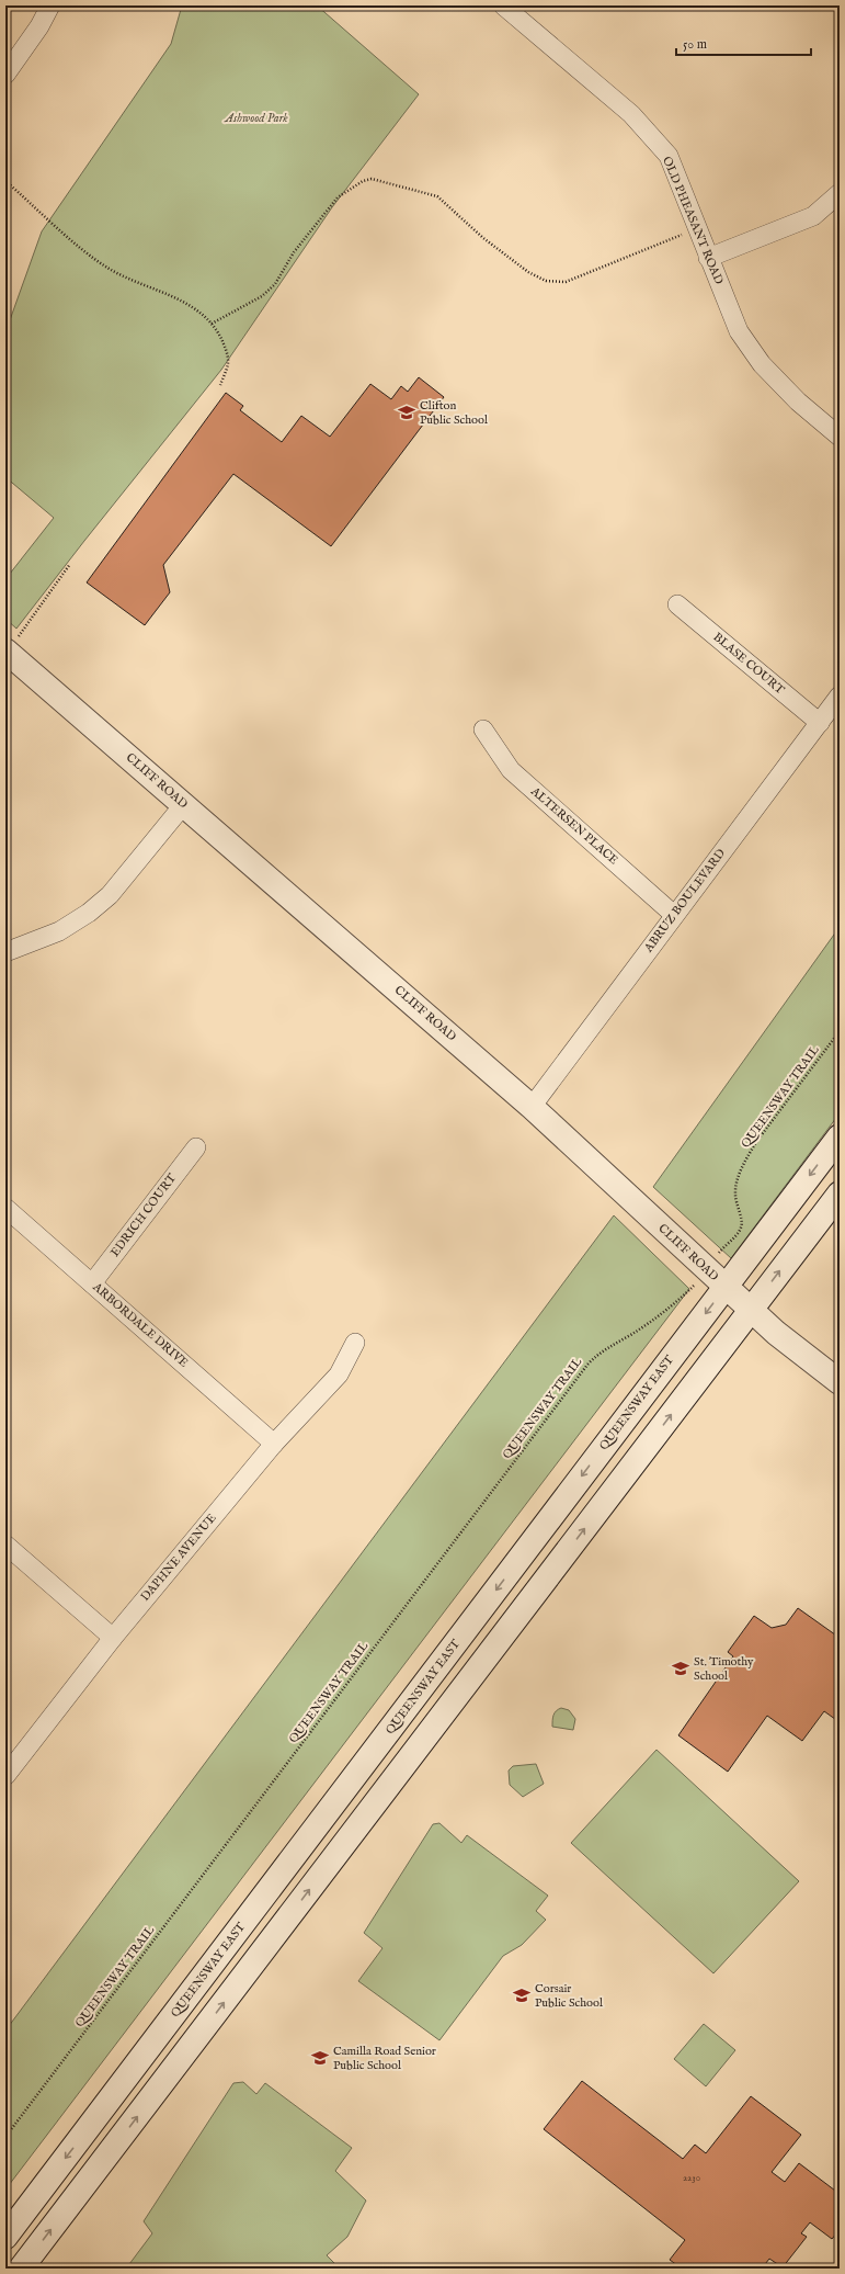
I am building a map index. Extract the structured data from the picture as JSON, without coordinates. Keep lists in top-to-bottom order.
{
  "streets": {
    "main road": ["CLIFF ROAD", "QUEENSWAY EAST"],
    "street": [
      "OLD PHEASANT ROAD",
      "BLASE COURT",
      "ALTERSEN PLACE",
      "ABRUZ BOULEVARD",
      "EDRICH COURT",
      "ARBORDALE DRIVE",
      "DAPHNE AVENUE"
    ],
    "path": ["QUEENSWAY TRAIL"]
  },
  "crossings": [
    ["BLASE COURT", "ABRUZ BOULEVARD"],
    ["CLIFF ROAD", "ABRUZ BOULEVARD"],
    ["CLIFF ROAD", "QUEENSWAY EAST"],
    ["ALTERSEN PLACE", "ABRUZ BOULEVARD"],
    ["EDRICH COURT", "ARBORDALE DRIVE"],
    ["ARBORDALE DRIVE", "DAPHNE AVENUE"]
  ],
  "parks": ["Ashwood Park"],
  "places": {
    "school or university": [
      "Clifton Public School",
      "St. Timothy School",
      "Corsair Public School",
      "Camilla Road Senior Public School"
    ]
  },
  "house_numbers": ["2230"],
  "scale_bar": "50 m"
}
